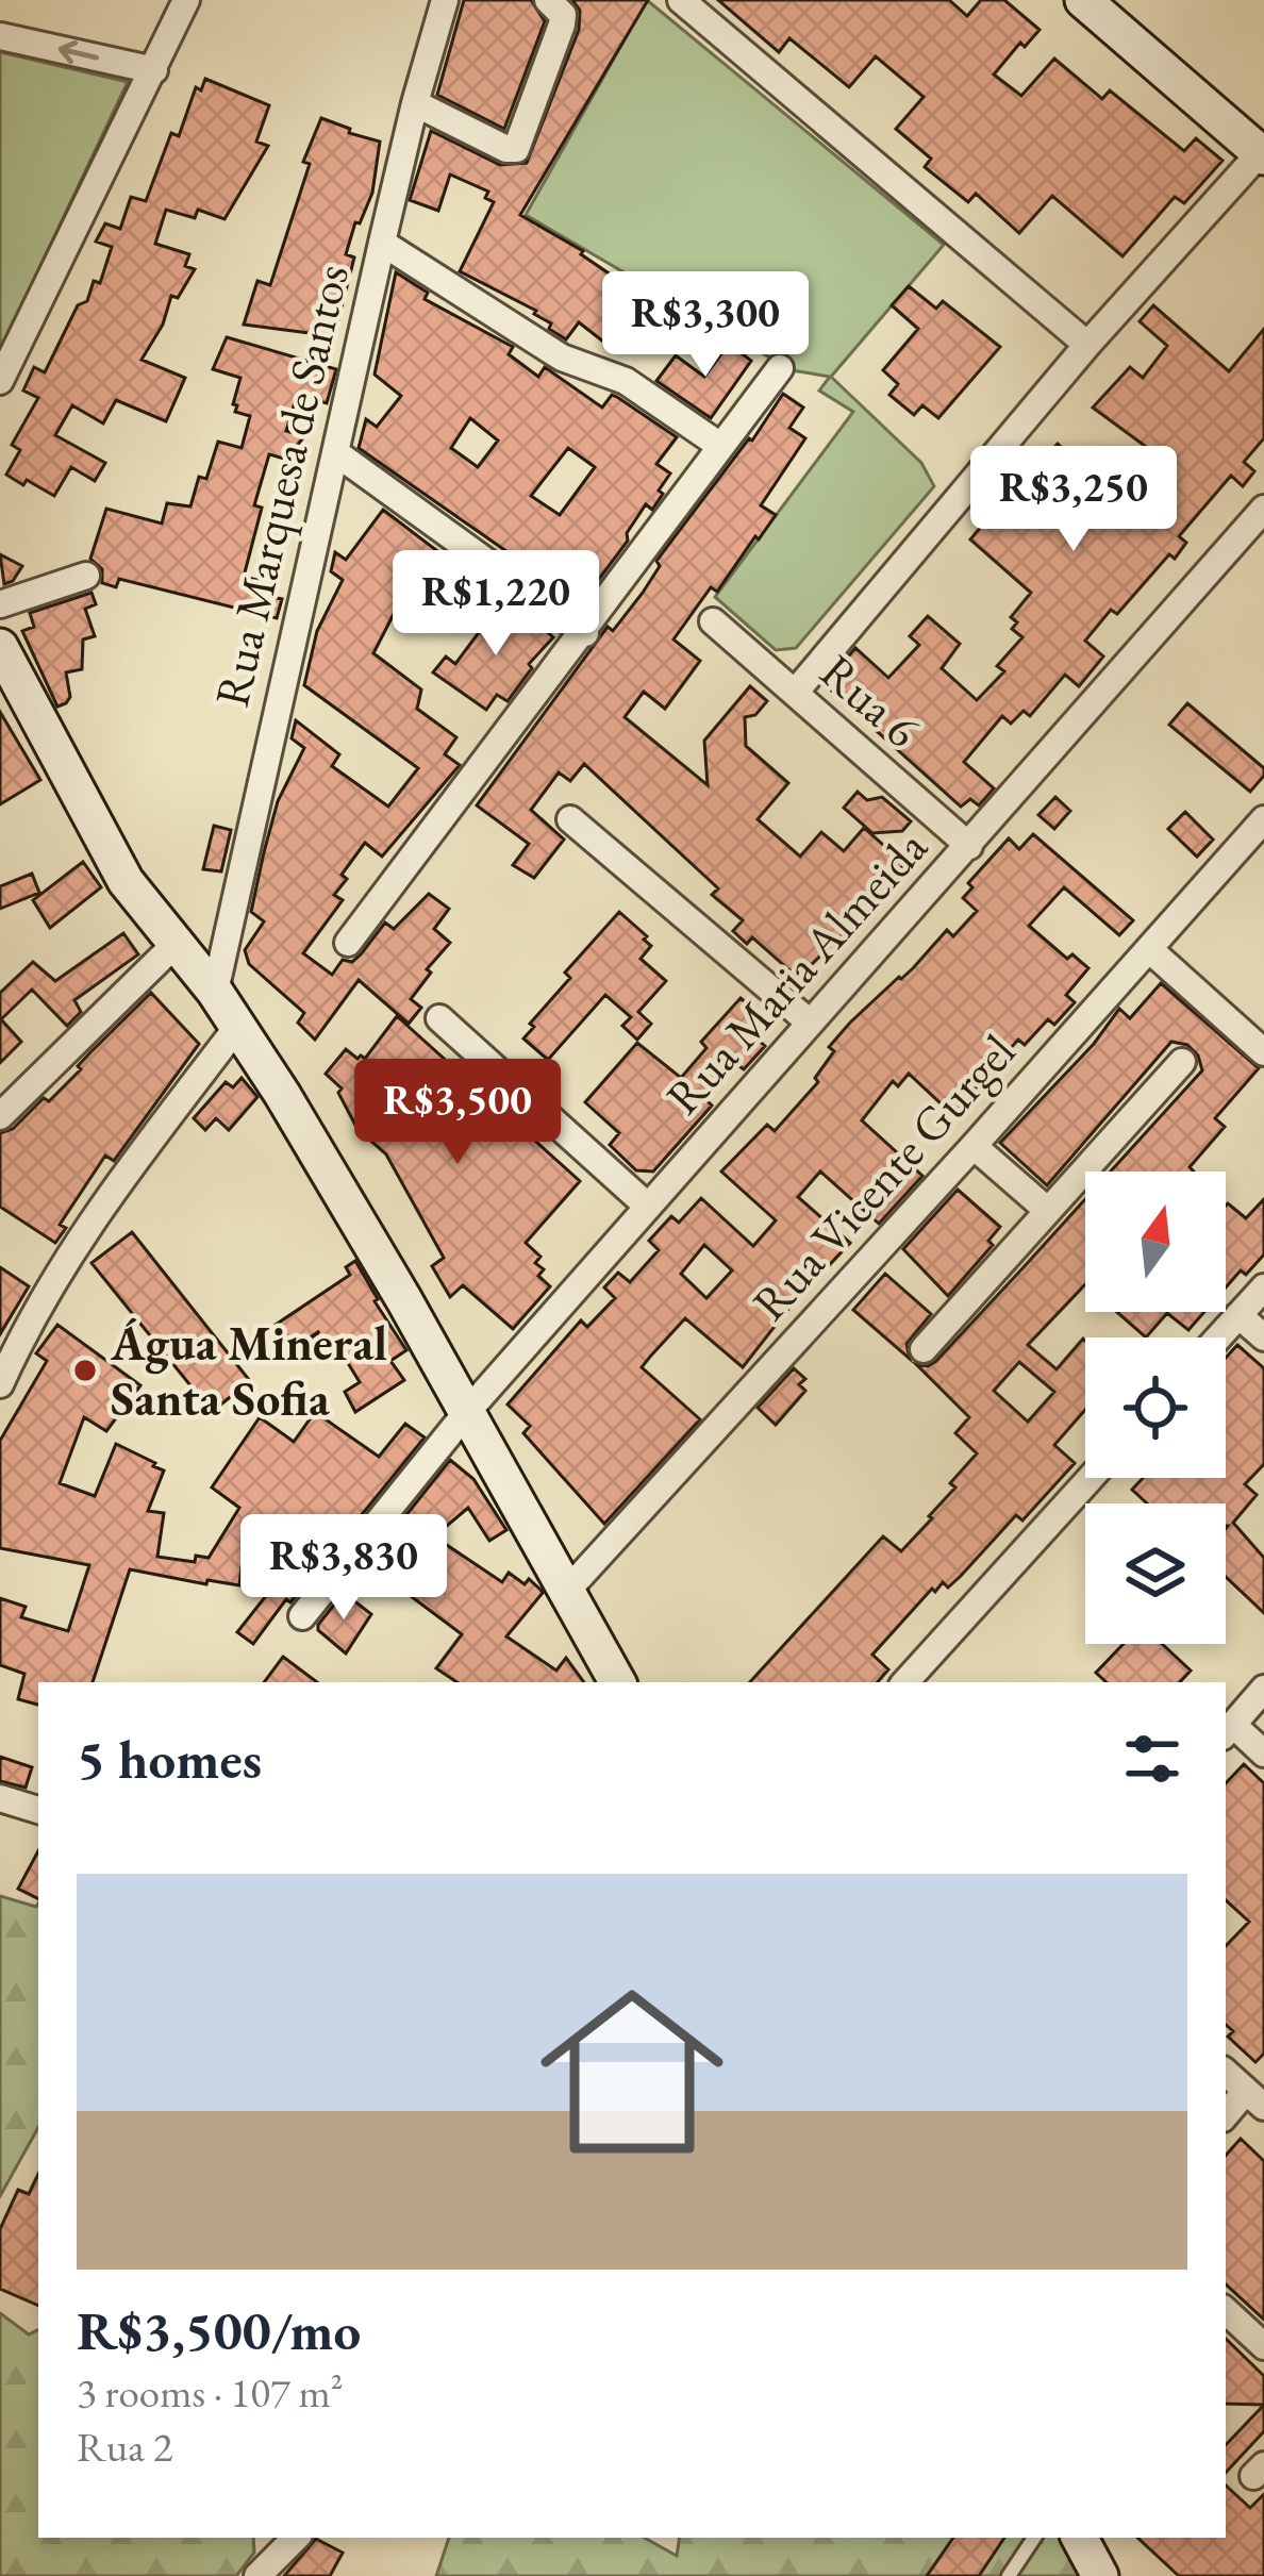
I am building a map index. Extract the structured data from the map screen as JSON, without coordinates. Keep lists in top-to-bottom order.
{
  "streets": {
    "street": [
      "Rua Marquesa de Santos",
      "Rua 6",
      "Rua Maria Almeida",
      "Rua Vicente Gurgel"
    ]
  },
  "crossings": [
    ["Rua 6", "Rua Maria Almeida"]
  ],
  "places": ["Água Mineral Santa Sofia"],
  "north": "top",
  "page": {
    "price": [
      "R$3,300",
      "R$3,250",
      "R$1,220",
      "R$3,500",
      "R$3,830"
    ],
    "heading": "5 homes",
    "list": [
      {
        "name": "R$3,500/mo",
        "note": "3 rooms · 107 m² · Rua 2"
      }
    ]
  }
}
